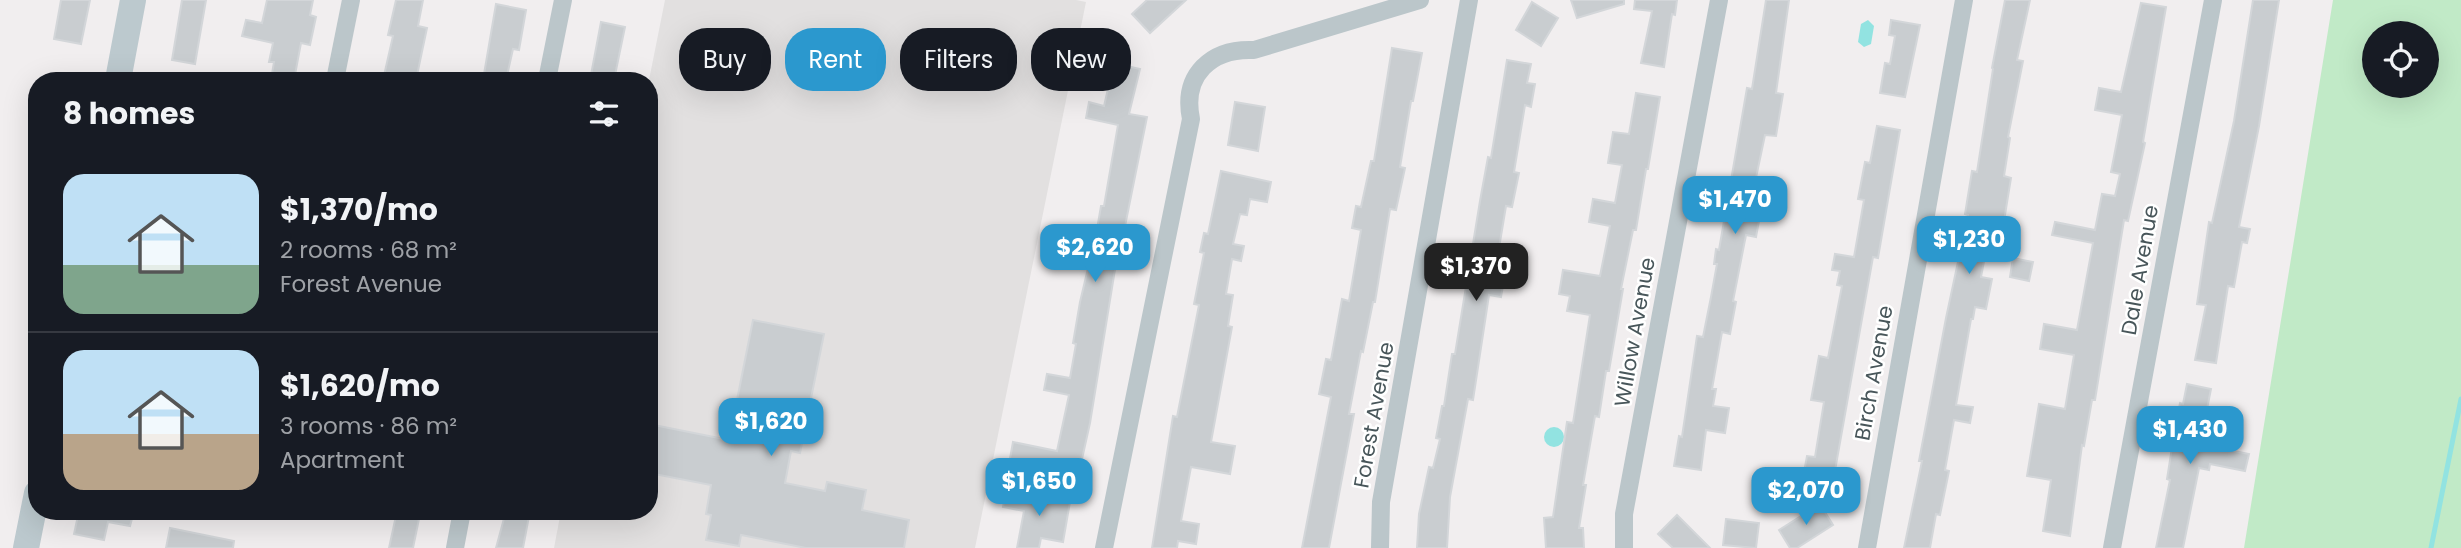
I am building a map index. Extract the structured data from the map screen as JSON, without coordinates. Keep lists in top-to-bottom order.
{
  "streets": {
    "street": [
      "Dale Avenue",
      "Willow Avenue",
      "Birch Avenue",
      "Forest Avenue"
    ]
  },
  "page": {
    "chip": [
      "Buy",
      "Rent",
      "Filters",
      "New"
    ],
    "heading": "8 homes",
    "list": [
      {
        "name": "$1,370/mo",
        "note": "2 rooms · 68 m² · Forest Avenue"
      },
      {
        "name": "$1,620/mo",
        "note": "3 rooms · 86 m² · Apartment"
      }
    ],
    "price": [
      "$1,470",
      "$1,230",
      "$2,620",
      "$1,370",
      "$1,620",
      "$1,430",
      "$1,650",
      "$2,070"
    ]
  }
}
